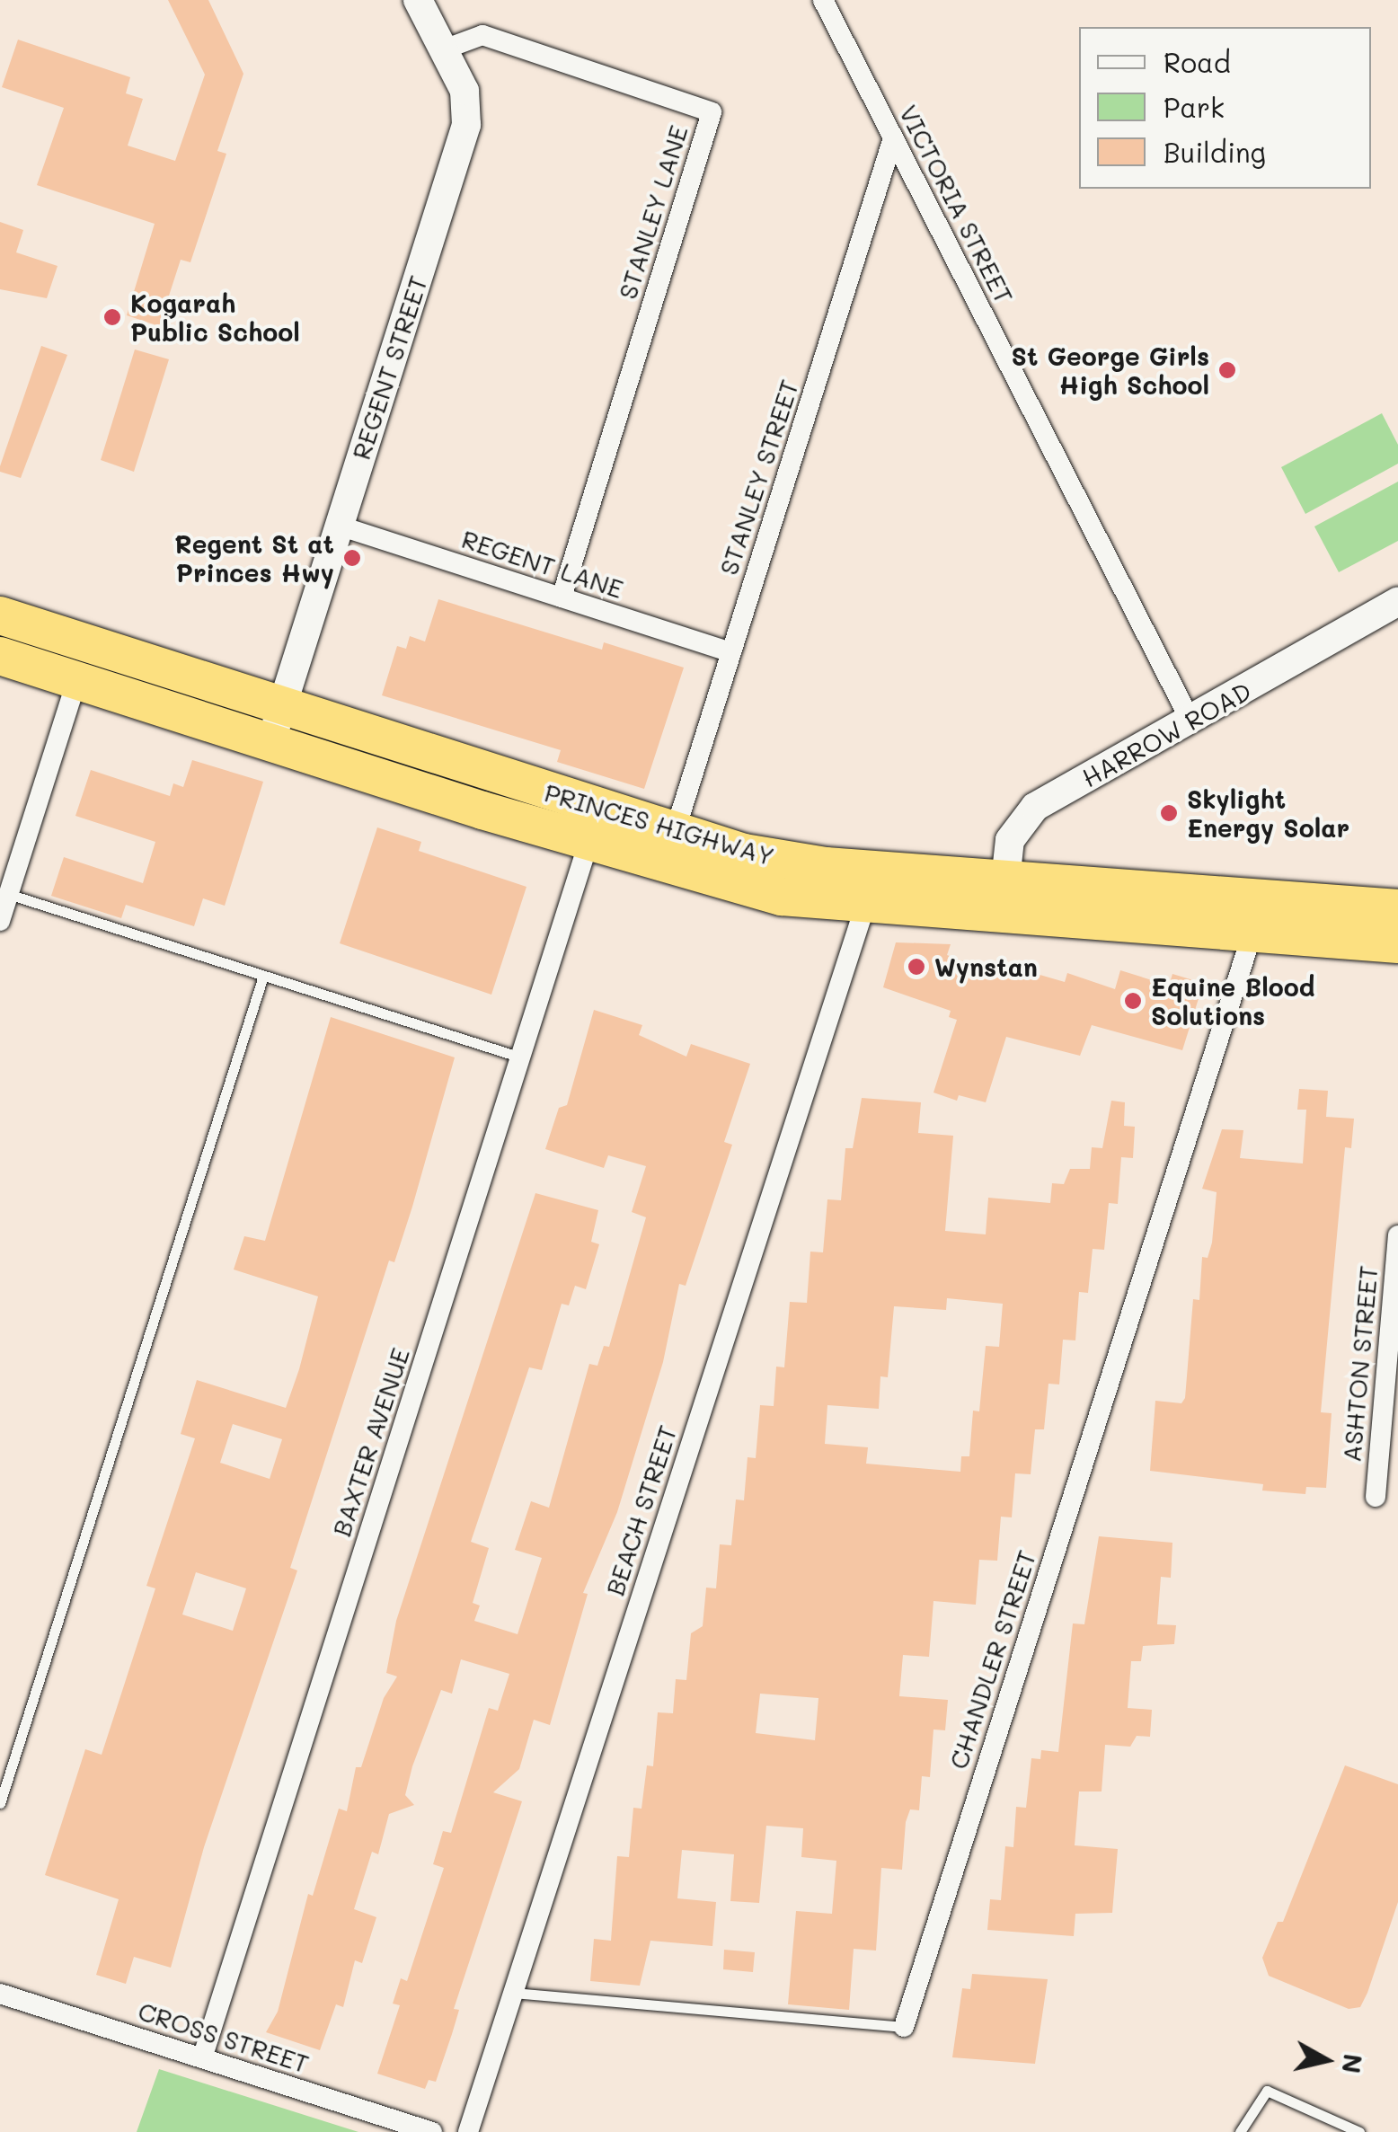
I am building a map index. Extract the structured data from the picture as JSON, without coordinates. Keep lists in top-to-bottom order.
{
  "streets": {
    "highway": ["PRINCES HIGHWAY"],
    "main road": ["REGENT STREET", "HARROW ROAD"],
    "street": [
      "VICTORIA STREET",
      "STANLEY LANE",
      "STANLEY STREET",
      "REGENT LANE",
      "ASHTON STREET",
      "BAXTER AVENUE",
      "BEACH STREET",
      "CHANDLER STREET",
      "CROSS STREET"
    ]
  },
  "crossings": [
    ["VICTORIA STREET", "STANLEY STREET"],
    ["VICTORIA STREET", "HARROW ROAD"],
    ["STANLEY LANE", "REGENT STREET"],
    ["STANLEY LANE", "REGENT LANE"],
    ["REGENT STREET", "REGENT LANE"],
    ["REGENT STREET", "PRINCES HIGHWAY"],
    ["STANLEY STREET", "REGENT LANE"],
    ["STANLEY STREET", "PRINCES HIGHWAY"],
    ["HARROW ROAD", "PRINCES HIGHWAY"],
    ["PRINCES HIGHWAY", "BAXTER AVENUE"],
    ["PRINCES HIGHWAY", "BEACH STREET"],
    ["PRINCES HIGHWAY", "CHANDLER STREET"],
    ["BAXTER AVENUE", "CROSS STREET"],
    ["BEACH STREET", "CHANDLER STREET"]
  ],
  "places": [
    "Kogarah Public School",
    "St George Girls High School",
    "Regent St at Princes Hwy",
    "Skylight Energy Solar",
    "Wynstan",
    "Equine Blood Solutions"
  ],
  "legend": ["Road", "Park", "Building"],
  "north": "right"
}
